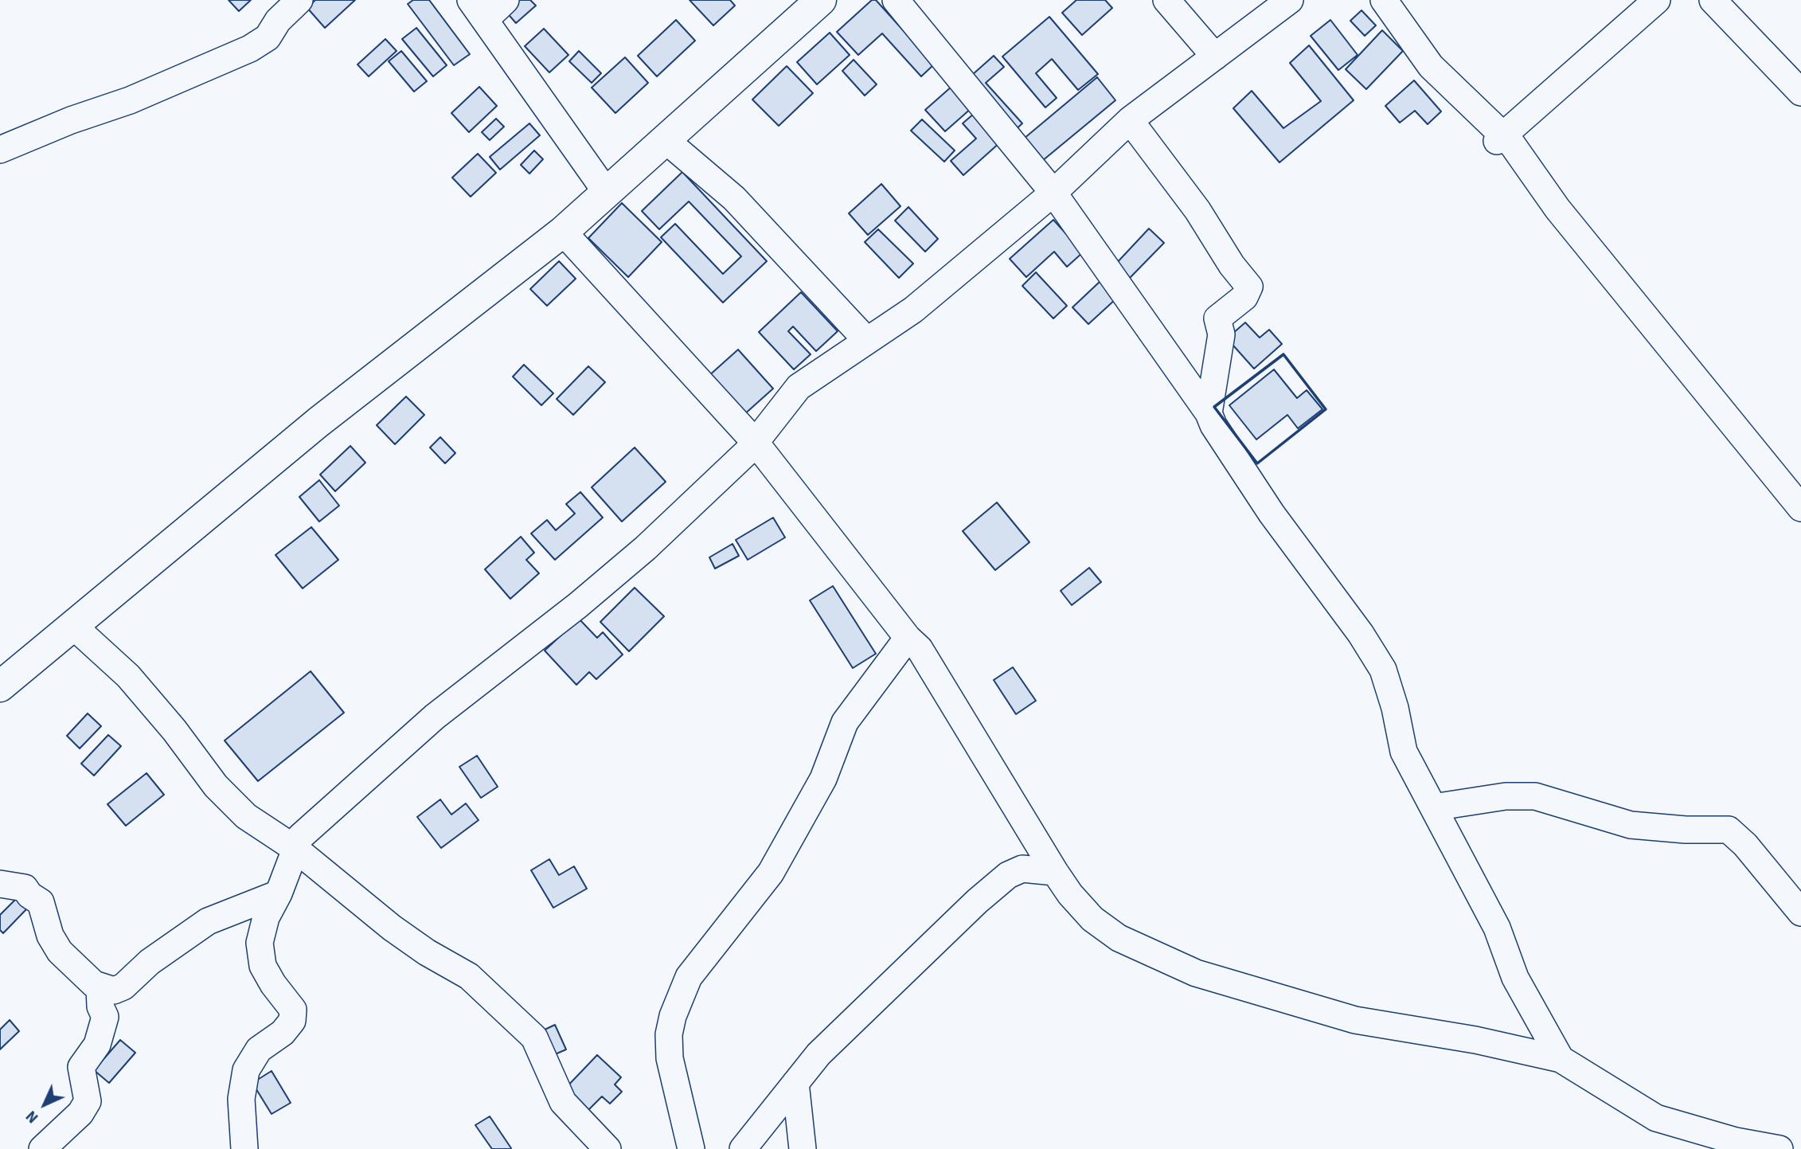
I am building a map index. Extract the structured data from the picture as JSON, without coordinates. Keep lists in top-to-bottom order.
{
  "north": "bottom left"
}
